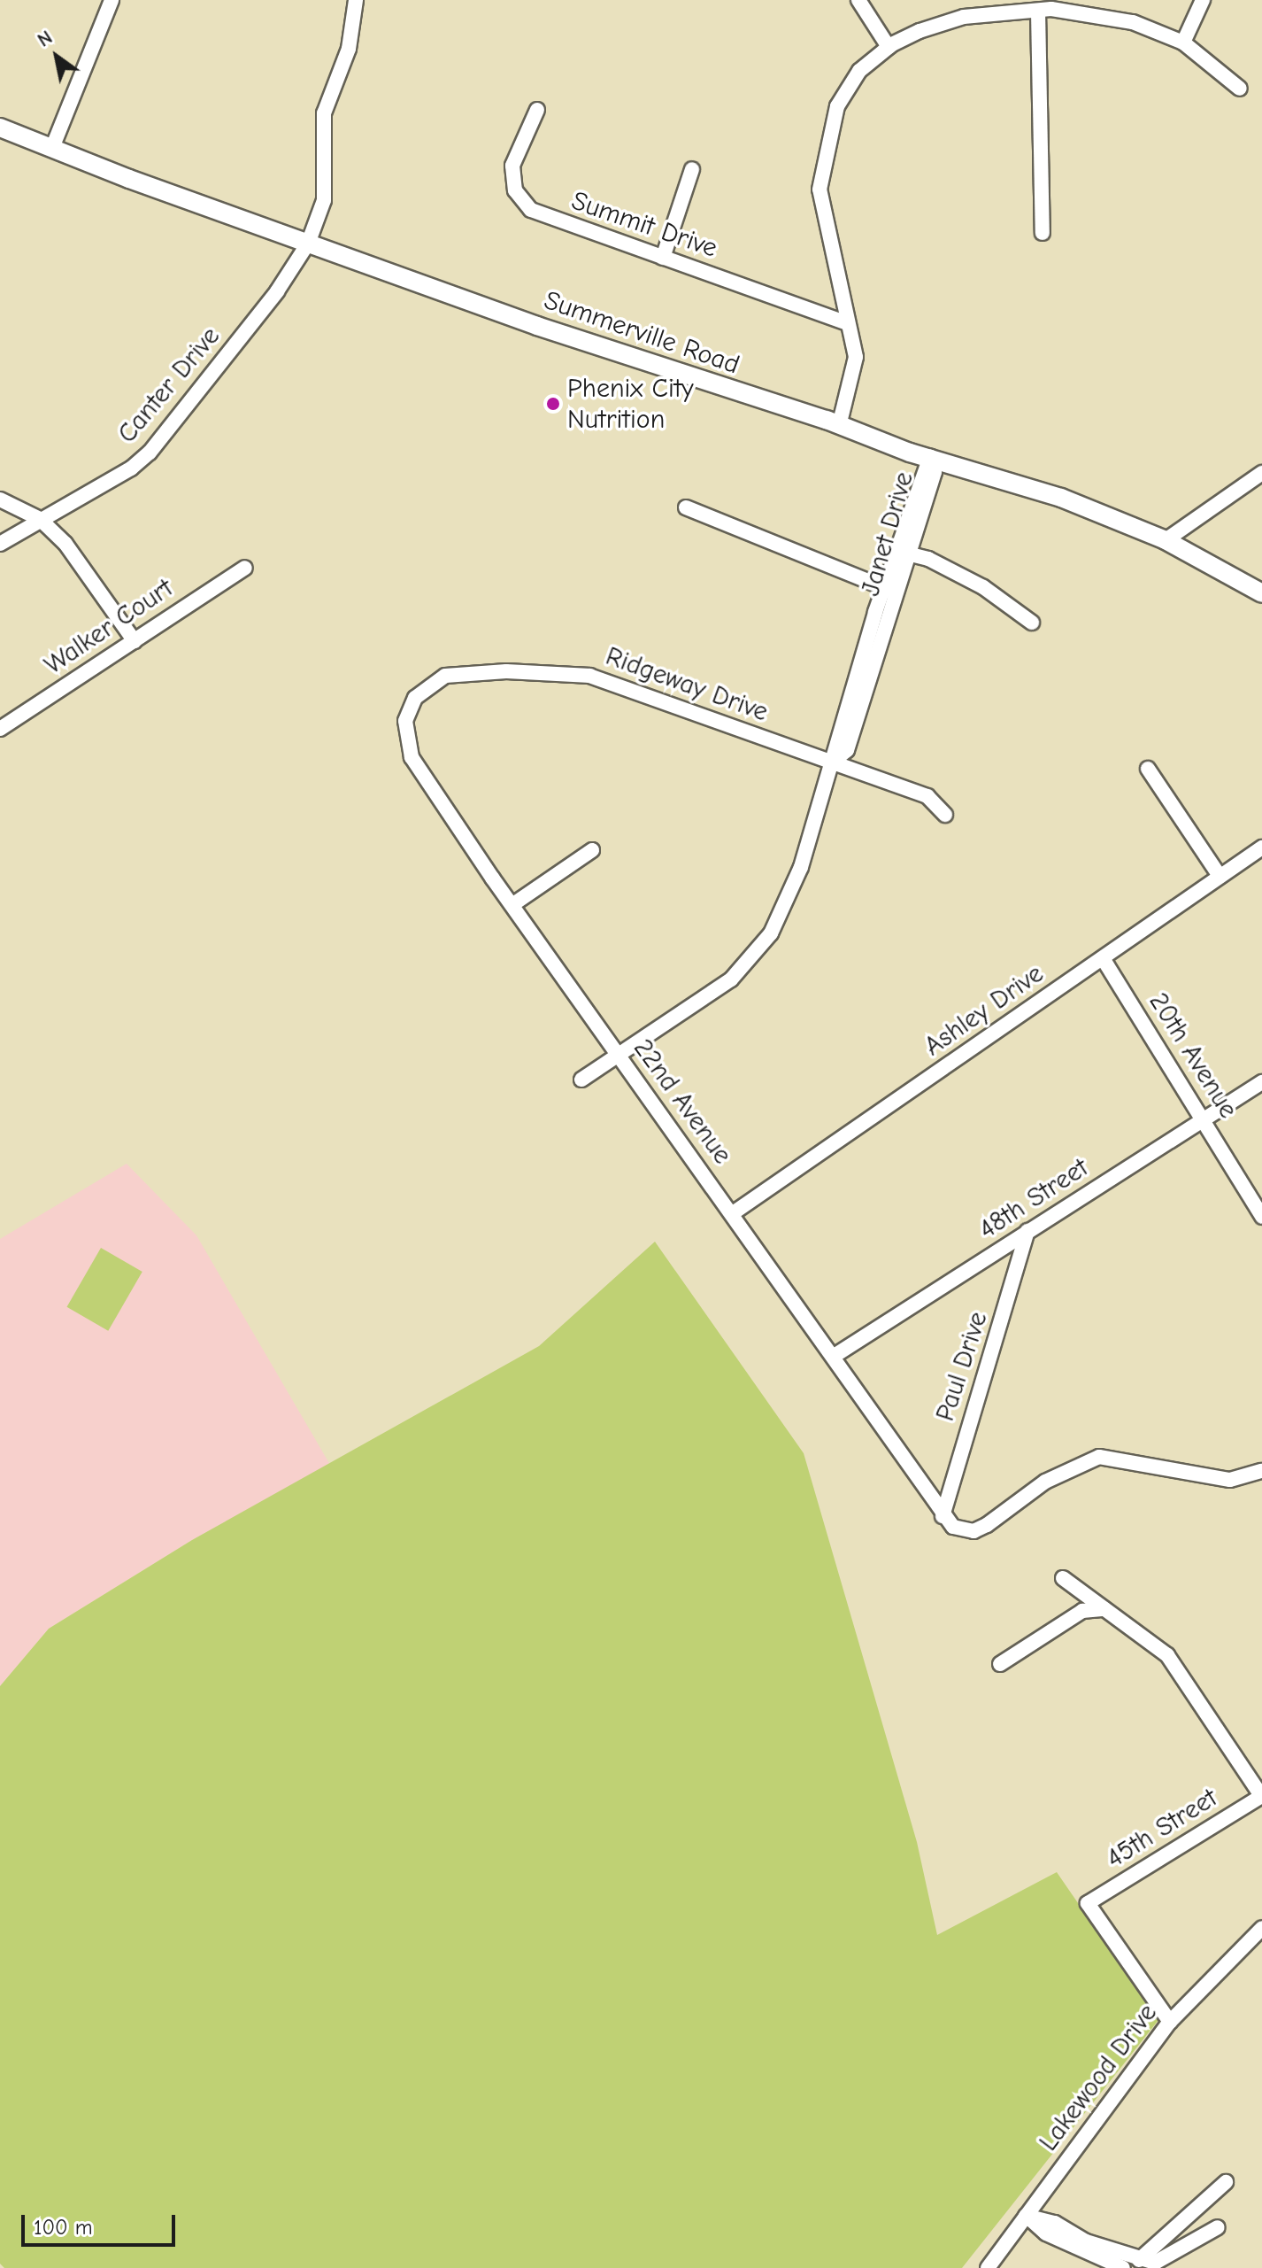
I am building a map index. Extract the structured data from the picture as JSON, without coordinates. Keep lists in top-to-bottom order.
{
  "streets": {
    "main road": ["Summerville Road"],
    "street": [
      "Summit Drive",
      "Canter Drive",
      "Janet Drive",
      "Walker Court",
      "Ridgeway Drive",
      "Ashley Drive",
      "20th Avenue",
      "22nd Avenue",
      "48th Street",
      "Paul Drive",
      "45th Street",
      "Lakewood Drive"
    ]
  },
  "crossings": [
    ["Summerville Road", "Canter Drive"],
    ["Summerville Road", "Janet Drive"],
    ["Janet Drive", "Ridgeway Drive"],
    ["Janet Drive", "22nd Avenue"],
    ["Ridgeway Drive", "22nd Avenue"],
    ["Ashley Drive", "20th Avenue"],
    ["Ashley Drive", "22nd Avenue"],
    ["20th Avenue", "48th Street"],
    ["22nd Avenue", "48th Street"],
    ["22nd Avenue", "Paul Drive"],
    ["48th Street", "Paul Drive"],
    ["45th Street", "Lakewood Drive"]
  ],
  "places": ["Phenix City Nutrition"],
  "scale_bar": "100 m",
  "north": "top left"
}
